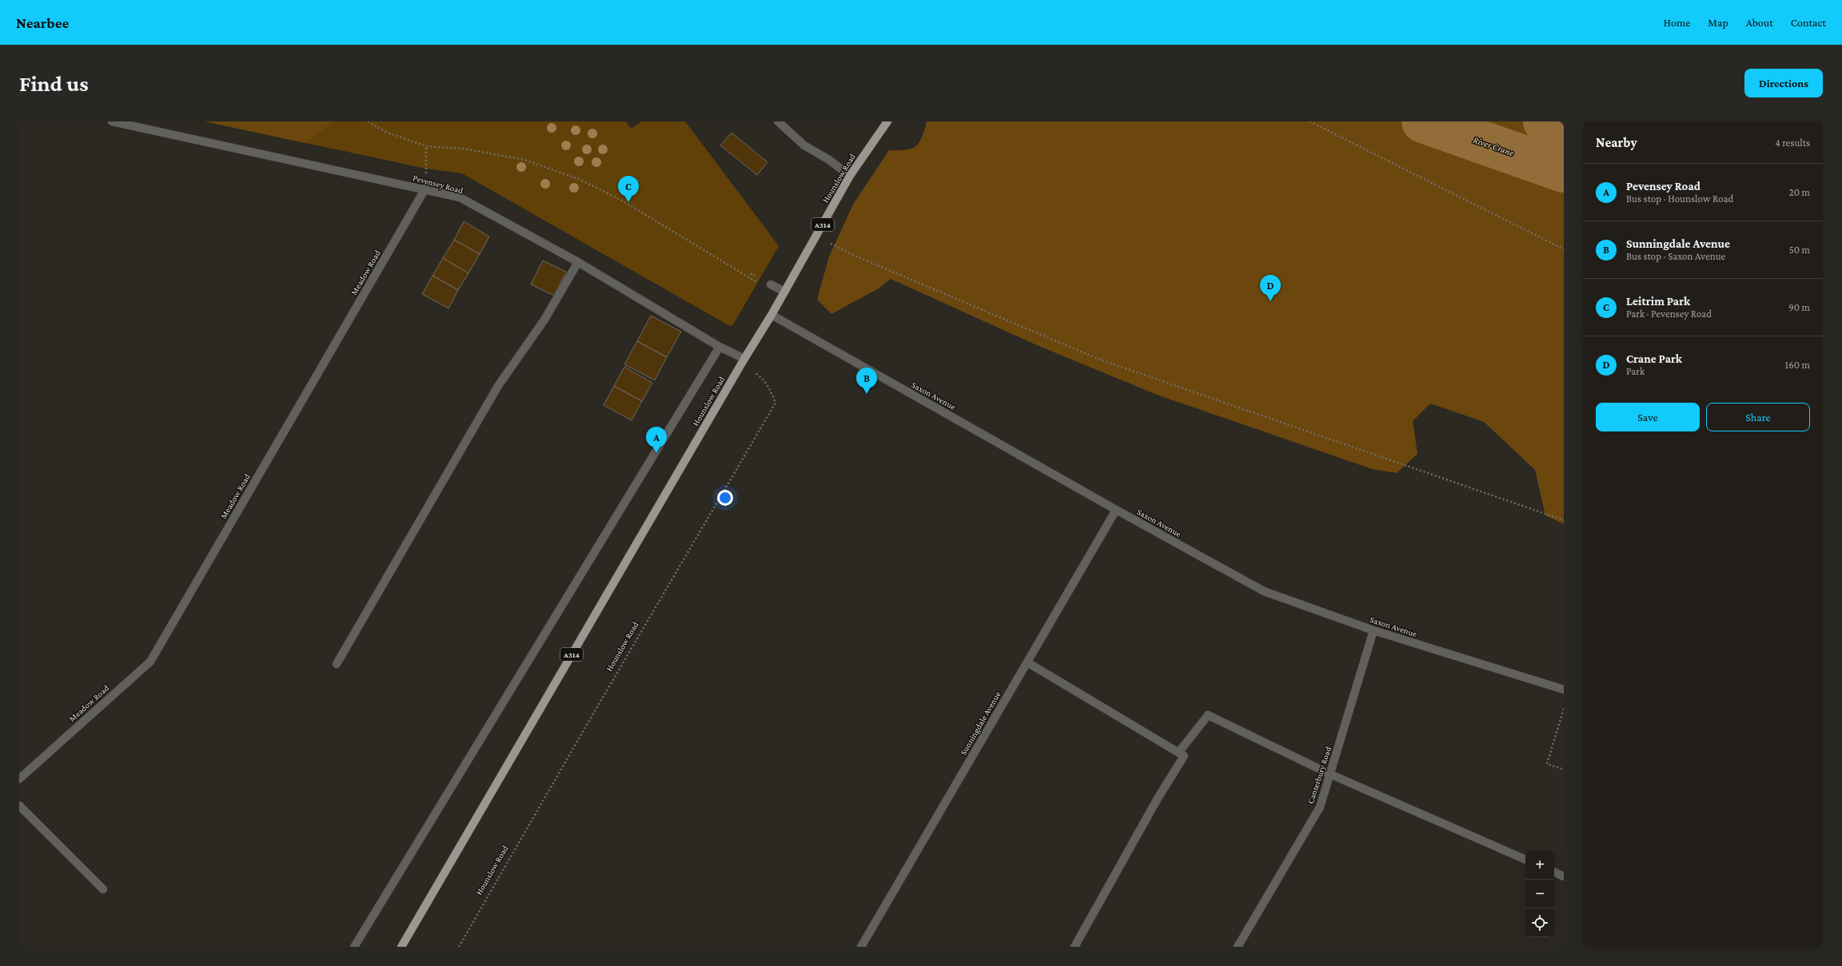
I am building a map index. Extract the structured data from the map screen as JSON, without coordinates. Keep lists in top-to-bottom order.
{
  "streets": {
    "main road": ["Hounslow Road", "A314"],
    "street": [
      "Pevensey Road",
      "Meadow Road",
      "Saxon Avenue",
      "Sunningdale Avenue",
      "Canterbury Road"
    ]
  },
  "crossings": [
    ["Hounslow Road", "Pevensey Road"],
    ["Hounslow Road", "Saxon Avenue"],
    ["Pevensey Road", "Meadow Road"],
    ["Saxon Avenue", "Sunningdale Avenue"],
    ["Saxon Avenue", "Canterbury Road"]
  ],
  "water": ["River Crane"],
  "page": {
    "header": "Nearbee",
    "nav": [
      "Home",
      "Map",
      "About",
      "Contact"
    ],
    "buttons": [
      "Directions",
      ["Save", "Share"]
    ],
    "title": "Find us",
    "heading": ["Nearby", "4 results"],
    "list": [
      {
        "mark": "A",
        "name": "Pevensey Road",
        "note": "Bus stop · Hounslow Road",
        "value": "20 m"
      },
      {
        "mark": "B",
        "name": "Sunningdale Avenue",
        "note": "Bus stop · Saxon Avenue",
        "value": "50 m"
      },
      {
        "mark": "C",
        "name": "Leitrim Park",
        "note": "Park · Pevensey Road",
        "value": "90 m"
      },
      {
        "mark": "D",
        "name": "Crane Park",
        "note": "Park",
        "value": "160 m"
      }
    ],
    "pins": [
      "C",
      "D",
      "B",
      "A"
    ],
    "map_buttons": ["+", "−"]
  }
}
